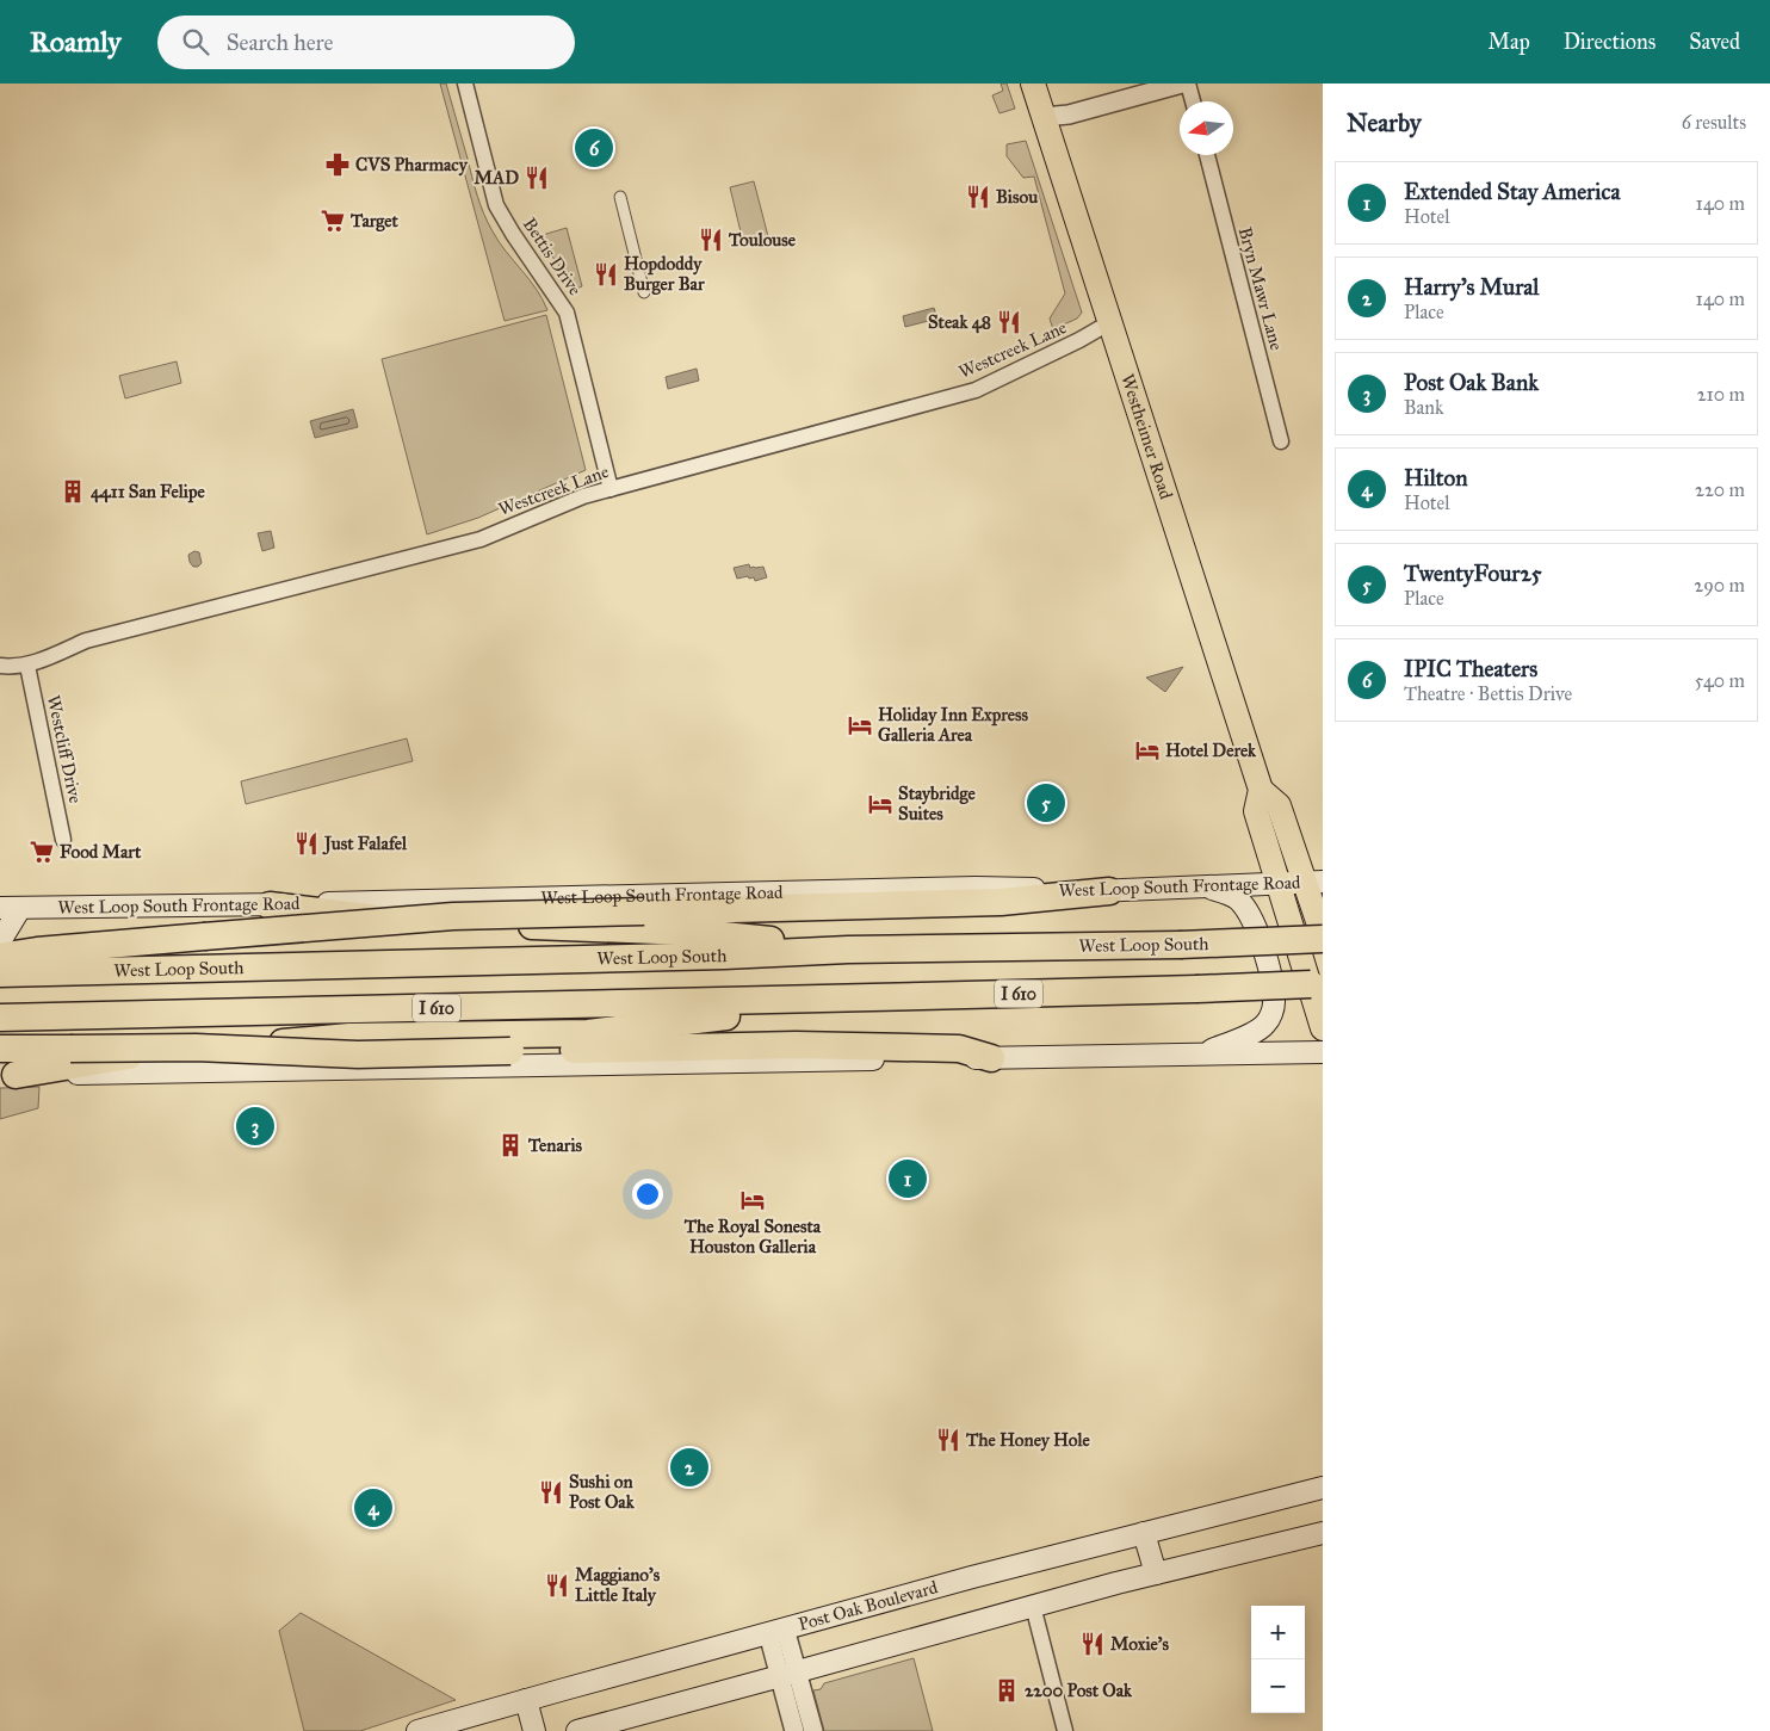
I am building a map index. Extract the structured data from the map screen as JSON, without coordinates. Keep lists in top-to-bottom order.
{
  "streets": {
    "highway": ["West Loop South", "I 610"],
    "main road": ["Westheimer Road", "West Loop South Frontage Road", "Post Oak Boulevard"],
    "street": [
      "Bettis Drive",
      "Bryn Mawr Lane",
      "Westcreek Lane",
      "Westcliff Drive"
    ]
  },
  "crossings": [
    ["Bettis Drive", "Westcreek Lane"],
    ["Westcreek Lane", "Westheimer Road"],
    ["Westcreek Lane", "Westcliff Drive"],
    ["Westheimer Road", "West Loop South Frontage Road"],
    ["Westheimer Road", "West Loop South"]
  ],
  "places": {
    "pharmacy": ["CVS Pharmacy"],
    "restaurant": [
      "MAD",
      "Bisou",
      "Toulouse",
      "Hopdoddy Burger Bar",
      "Steak 48",
      "Just Falafel",
      "The Honey Hole",
      "Sushi on Post Oak",
      "Maggiano's Little Italy",
      "Moxie's"
    ],
    "supermarket": ["Target", "Food Mart"],
    "building": ["4411 San Felipe", "Tenaris", "2200 Post Oak"],
    "hotel": [
      "Holiday Inn Express Galleria Area",
      "Hotel Derek",
      "Staybridge Suites",
      "The Royal Sonesta Houston Galleria"
    ]
  },
  "north": "left",
  "page": {
    "header": "Roamly",
    "search": "Search here",
    "nav": ["Map", "Directions", "Saved"],
    "heading": ["Nearby", "6 results"],
    "pins": [
      "6",
      "5",
      "3",
      "1",
      "2",
      "4"
    ],
    "list": [
      {
        "mark": "1",
        "name": "Extended Stay America",
        "note": "Hotel",
        "value": "140 m"
      },
      {
        "mark": "2",
        "name": "Harry's Mural",
        "note": "Place",
        "value": "140 m"
      },
      {
        "mark": "3",
        "name": "Post Oak Bank",
        "note": "Bank",
        "value": "210 m"
      },
      {
        "mark": "4",
        "name": "Hilton",
        "note": "Hotel",
        "value": "220 m"
      },
      {
        "mark": "5",
        "name": "TwentyFour25",
        "note": "Place",
        "value": "290 m"
      },
      {
        "mark": "6",
        "name": "IPIC Theaters",
        "note": "Theatre · Bettis Drive",
        "value": "540 m"
      }
    ],
    "map_buttons": ["+", "−"]
  }
}
